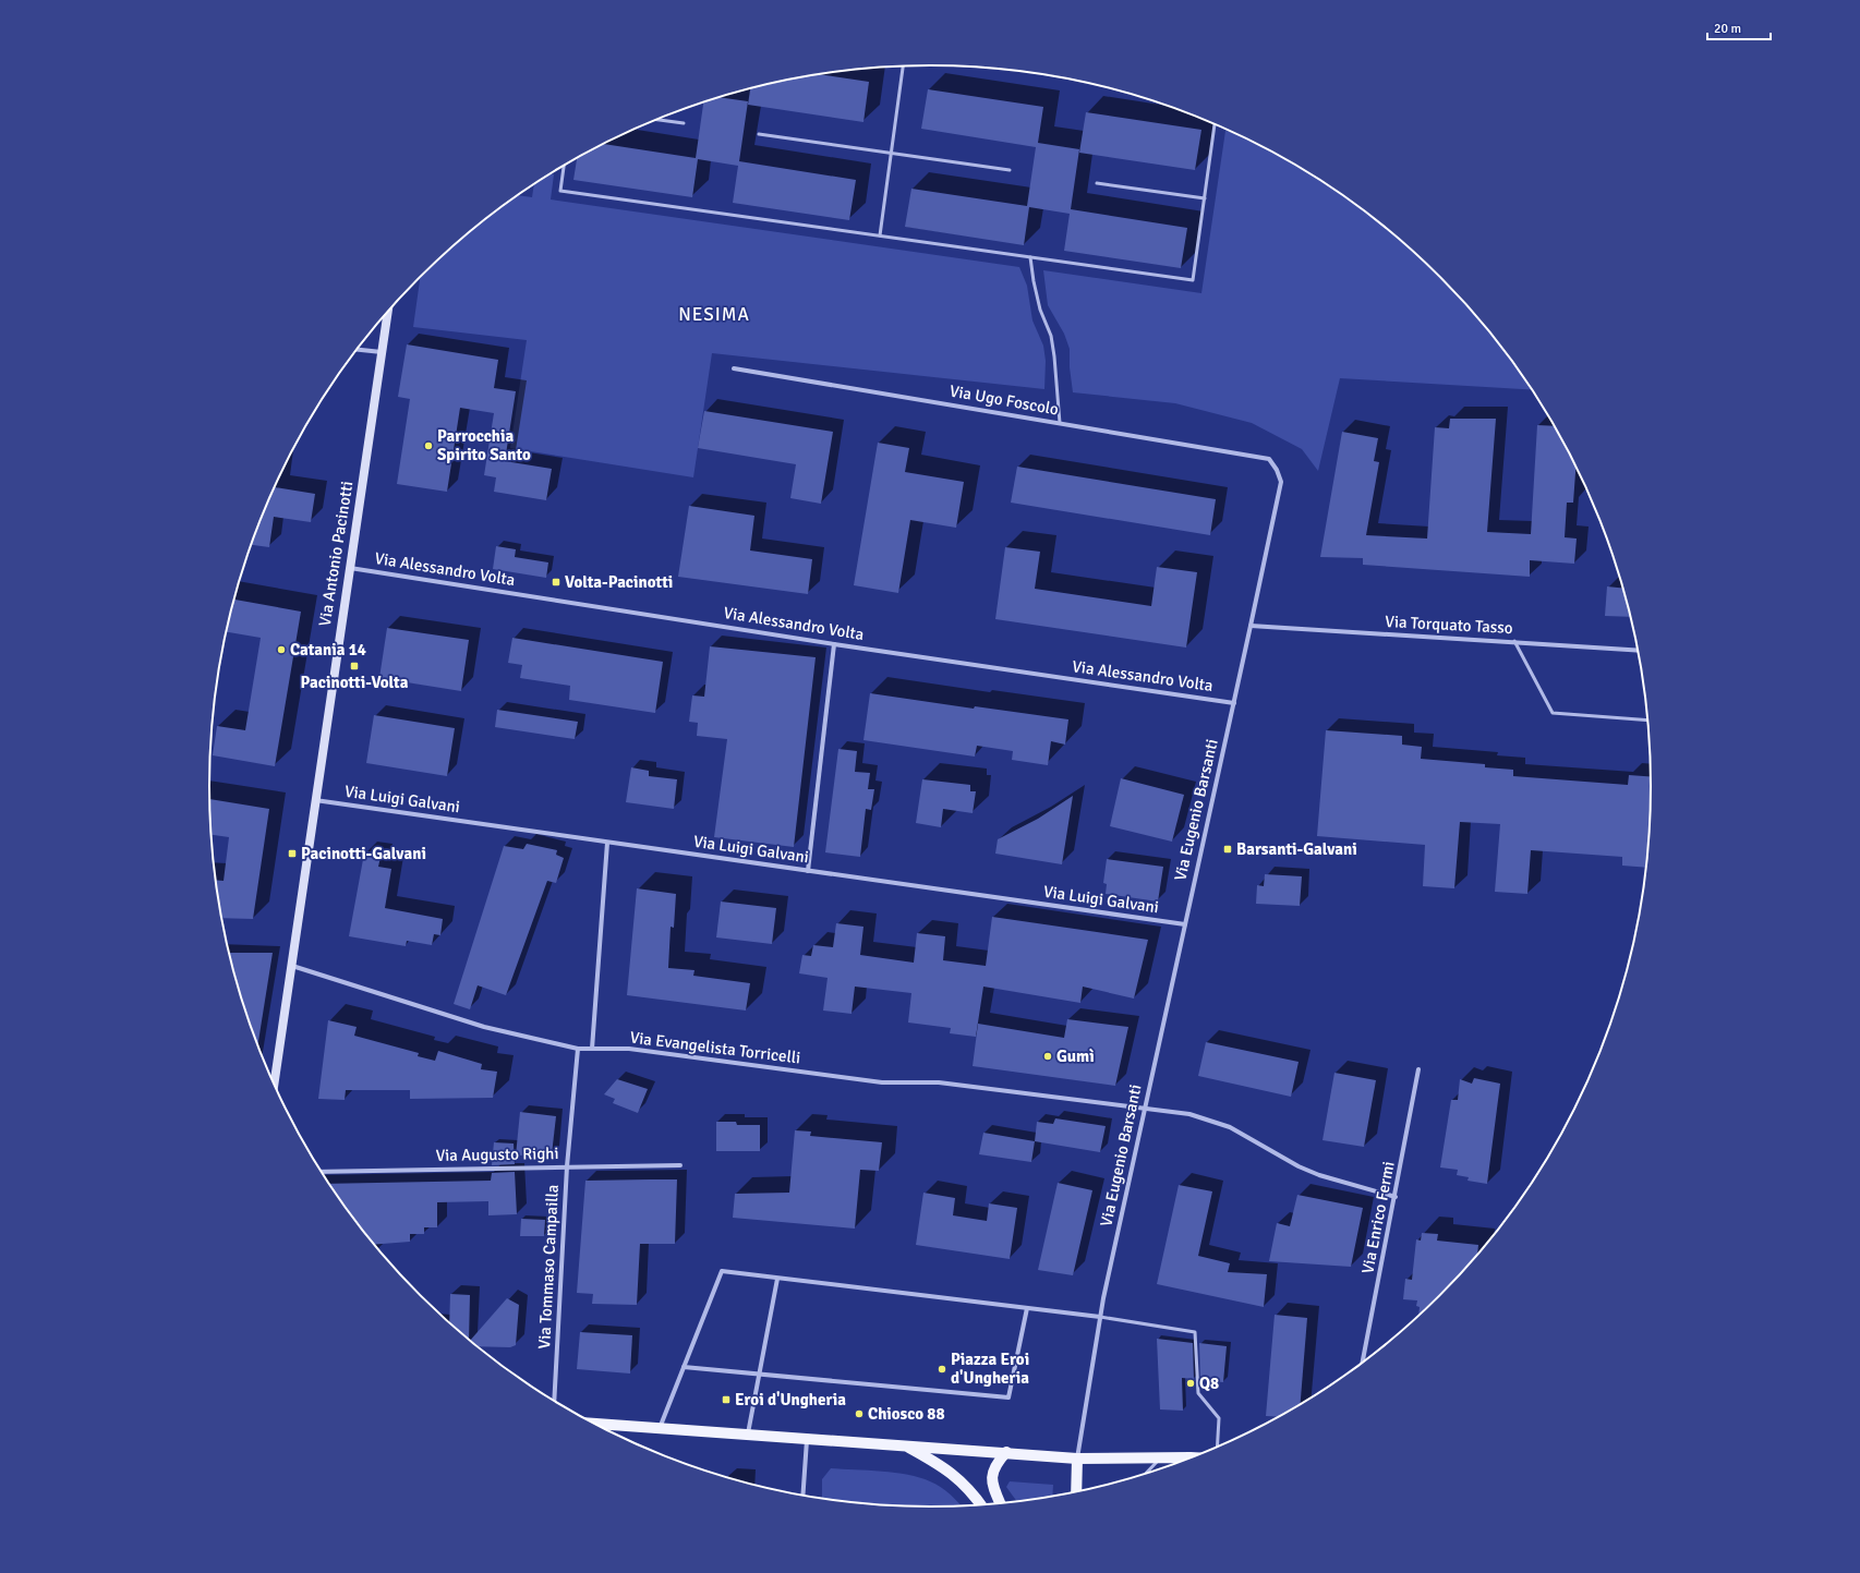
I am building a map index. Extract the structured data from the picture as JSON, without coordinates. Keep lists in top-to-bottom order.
{
  "streets": {
    "main road": ["Via Antonio Pacinotti"],
    "street": [
      "Via Ugo Foscolo",
      "Via Alessandro Volta",
      "Via Torquato Tasso",
      "Via Luigi Galvani",
      "Via Eugenio Barsanti",
      "Via Evangelista Torricelli",
      "Via Augusto Righi",
      "Via Enrico Fermi",
      "Via Tommaso Campailla"
    ]
  },
  "crossings": [
    ["Via Ugo Foscolo", "Via Eugenio Barsanti"],
    ["Via Antonio Pacinotti", "Via Alessandro Volta"],
    ["Via Antonio Pacinotti", "Via Luigi Galvani"],
    ["Via Antonio Pacinotti", "Via Evangelista Torricelli"],
    ["Via Alessandro Volta", "Via Eugenio Barsanti"],
    ["Via Torquato Tasso", "Via Eugenio Barsanti"],
    ["Via Luigi Galvani", "Via Eugenio Barsanti"],
    ["Via Eugenio Barsanti", "Via Evangelista Torricelli"],
    ["Via Evangelista Torricelli", "Via Enrico Fermi"],
    ["Via Evangelista Torricelli", "Via Tommaso Campailla"],
    ["Via Augusto Righi", "Via Tommaso Campailla"]
  ],
  "districts": ["NESIMA"],
  "places": {
    "other": [
      "Parrocchia Spirito Santo",
      "Catania 14",
      "Gumì",
      "Piazza Eroi d'Ungheria",
      "Q8",
      "Chiosco 88"
    ],
    "transit": [
      "Volta-Pacinotti",
      "Pacinotti-Volta",
      "Barsanti-Galvani",
      "Pacinotti-Galvani",
      "Eroi d'Ungheria"
    ]
  },
  "scale_bar": "20 m"
}
